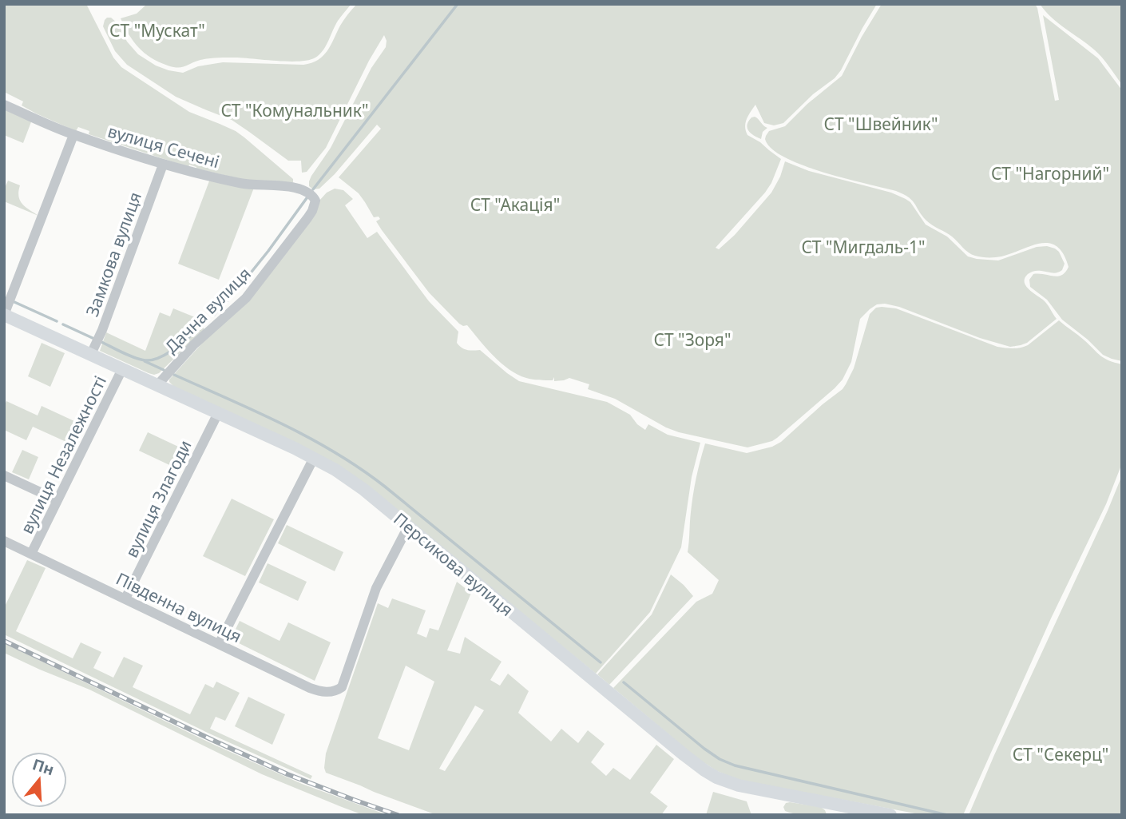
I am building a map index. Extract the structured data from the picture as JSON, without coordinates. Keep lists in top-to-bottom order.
{
  "streets": {
    "main road": ["Персикова вулиця"],
    "street": [
      "вулиця Сечені",
      "Замкова вулиця",
      "Дачна вулиця",
      "вулиця Незалежності",
      "вулиця Злагоди",
      "Південна вулиця"
    ]
  },
  "crossings": [
    ["вулиця Сечені", "Замкова вулиця"],
    ["вулиця Сечені", "Дачна вулиця"],
    ["Замкова вулиця", "Персикова вулиця"],
    ["Дачна вулиця", "Персикова вулиця"],
    ["вулиця Незалежності", "Персикова вулиця"],
    ["вулиця Незалежності", "Південна вулиця"],
    ["вулиця Злагоди", "Персикова вулиця"],
    ["вулиця Злагоди", "Південна вулиця"],
    ["Персикова вулиця", "Південна вулиця"]
  ],
  "parks": [
    "СТ \"Мускат\"",
    "СТ \"Комунальник\"",
    "СТ \"Швейник\"",
    "СТ \"Нагорний\"",
    "СТ \"Акація\"",
    "СТ \"Мигдаль-1\"",
    "СТ \"Зоря\"",
    "СТ \"Секерц\""
  ],
  "north": "top"
}
